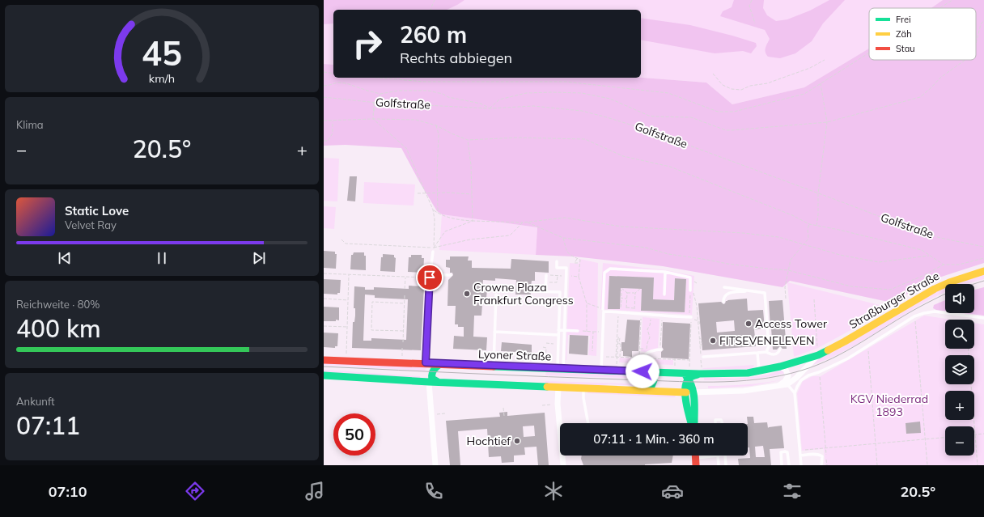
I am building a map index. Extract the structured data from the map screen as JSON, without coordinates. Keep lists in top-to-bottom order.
{
  "streets": {
    "main road": ["Straßburger Straße", "Lyoner Straße"],
    "path": ["Golfstraße"]
  },
  "crossings": [
    ["Straßburger Straße", "Lyoner Straße"]
  ],
  "parks": ["KGV Niederrad 1893"],
  "places": [
    "Crowne Plaza Frankfurt Congress",
    "Access Tower",
    "FITSEVENELEVEN",
    "Hochtief"
  ],
  "legend": ["Frei", "Zäh", "Stau"],
  "page": {
    "turn": ["260 m", "Rechts abbiegen"],
    "tile": [
      "Klima",
      ["Reichweite · 80%", "400 km"],
      ["Ankunft", "07:11"]
    ],
    "heat": ["−", "20.5°", "+"],
    "song": ["Static Love", "Velvet Ray"],
    "map_buttons": ["+", "−"],
    "limit": "50",
    "trip": "07:11 · 1 Min. · 360 m",
    "tabs": ["07:10", "20.5°"],
    "gauge": ["45", "km/h"]
  }
}
